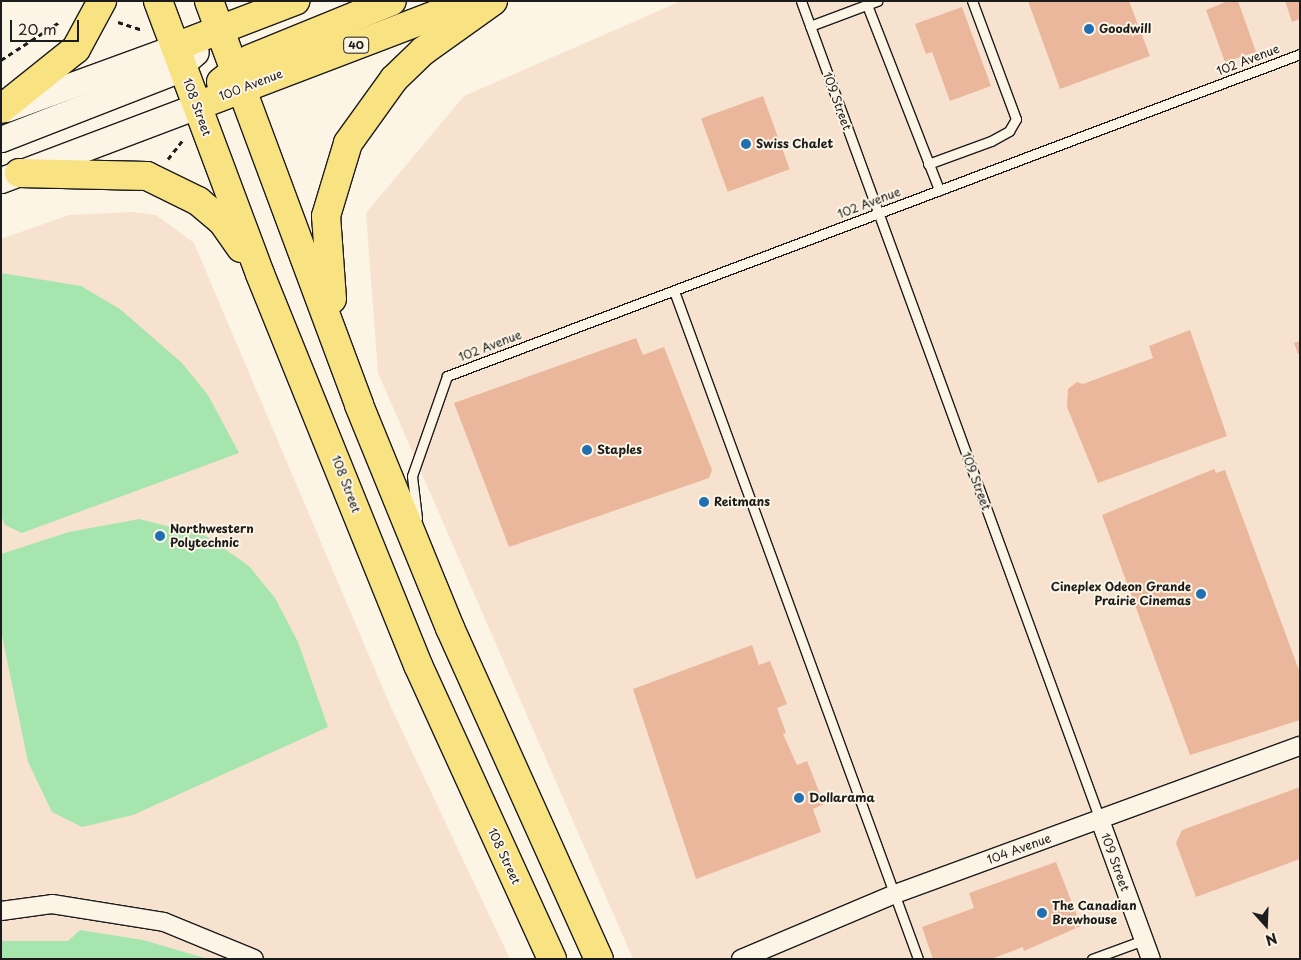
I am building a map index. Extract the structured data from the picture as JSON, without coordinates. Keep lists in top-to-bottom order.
{
  "streets": {
    "main road": ["40", "100 Avenue", "108 Street"],
    "street": ["109 Street", "104 Avenue"],
    "lane": ["102 Avenue"]
  },
  "crossings": [
    ["102 Avenue", "109 Street"],
    ["100 Avenue", "108 Street"],
    ["109 Street", "104 Avenue"]
  ],
  "places": [
    "Goodwill",
    "Swiss Chalet",
    "Staples",
    "Reitmans",
    "Northwestern Polytechnic",
    "Cineplex Odeon Grande Prairie Cinemas",
    "Dollarama",
    "The Canadian Brewhouse"
  ],
  "scale_bar": "20 m",
  "north": "bottom"
}
